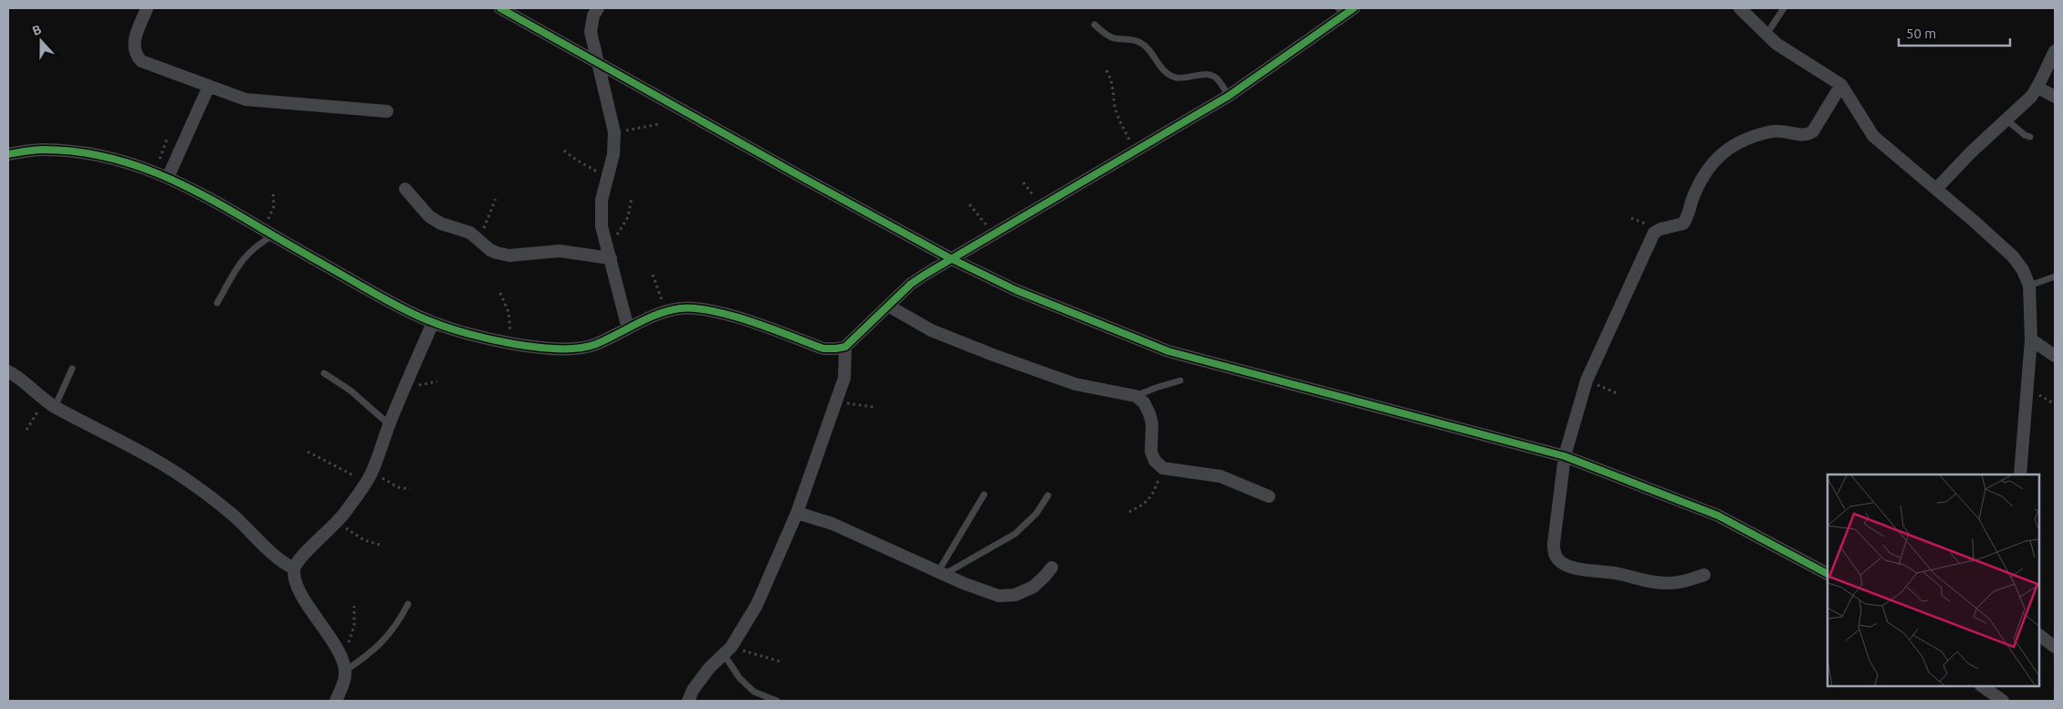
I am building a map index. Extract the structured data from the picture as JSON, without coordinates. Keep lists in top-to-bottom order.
{
  "scale_bar": "50 m",
  "north": "top"
}
